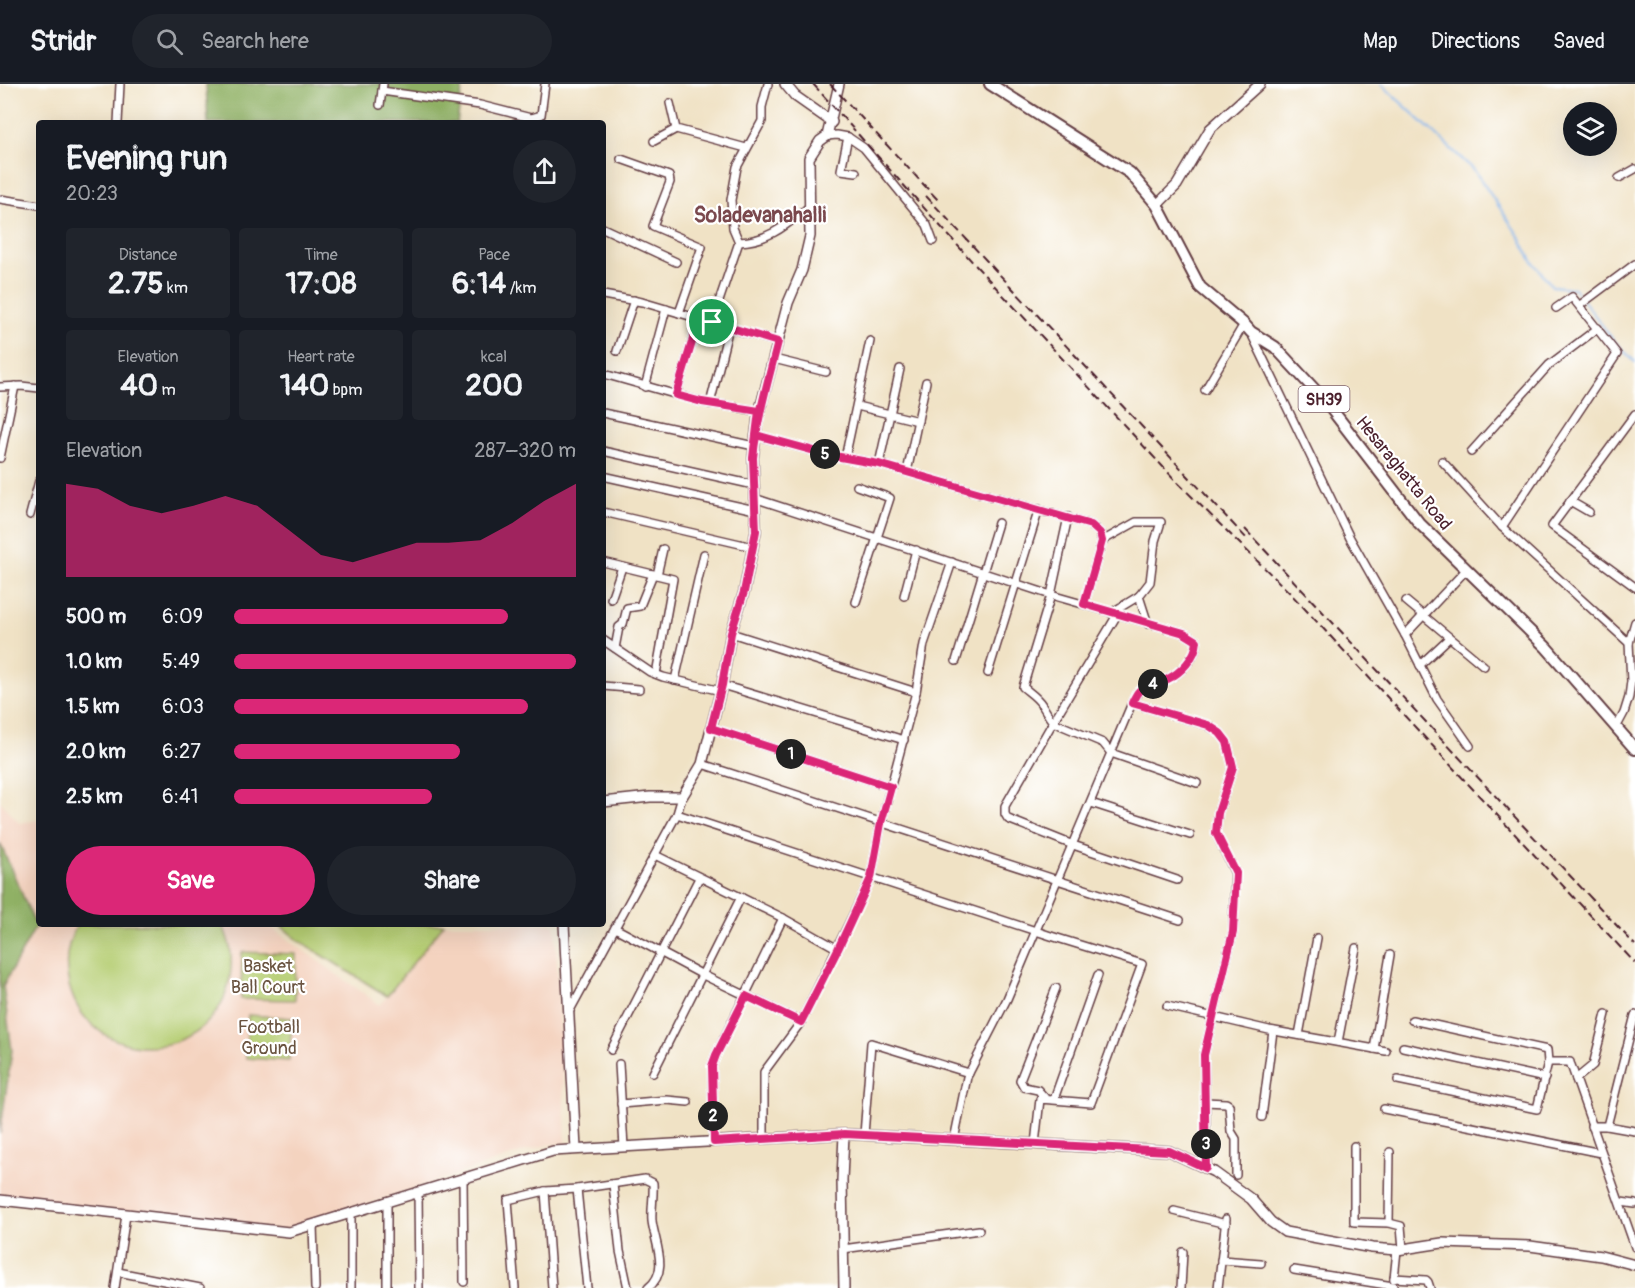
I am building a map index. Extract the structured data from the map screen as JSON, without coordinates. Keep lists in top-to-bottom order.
{
  "streets": {
    "main road": ["SH39", "Hesaraghatta Road"]
  },
  "districts": ["Soladevanahalli"],
  "parks": ["Basket Ball Court", "Football Ground"],
  "page": {
    "header": "Stridr",
    "search": "Search here",
    "nav": ["Map", "Directions", "Saved"],
    "heading": ["Evening run", "20:23"],
    "stats": [
      ["Distance", "2.75 km"],
      ["Time", "17:08"],
      ["Pace", "6:14 /km"],
      ["Elevation", "40 m"],
      ["Heart rate", "140 bpm"],
      ["kcal", "200"]
    ],
    "chart": ["Elevation", "287–320 m"],
    "pins": [
      "5",
      "4",
      "1",
      "2",
      "3"
    ],
    "list": [
      {
        "name": "500 m",
        "note": "6:09"
      },
      {
        "name": "1.0 km",
        "note": "5:49"
      },
      {
        "name": "1.5 km",
        "note": "6:03"
      },
      {
        "name": "2.0 km",
        "note": "6:27"
      },
      {
        "name": "2.5 km",
        "note": "6:41"
      }
    ],
    "buttons": ["Save", "Share"]
  }
}
